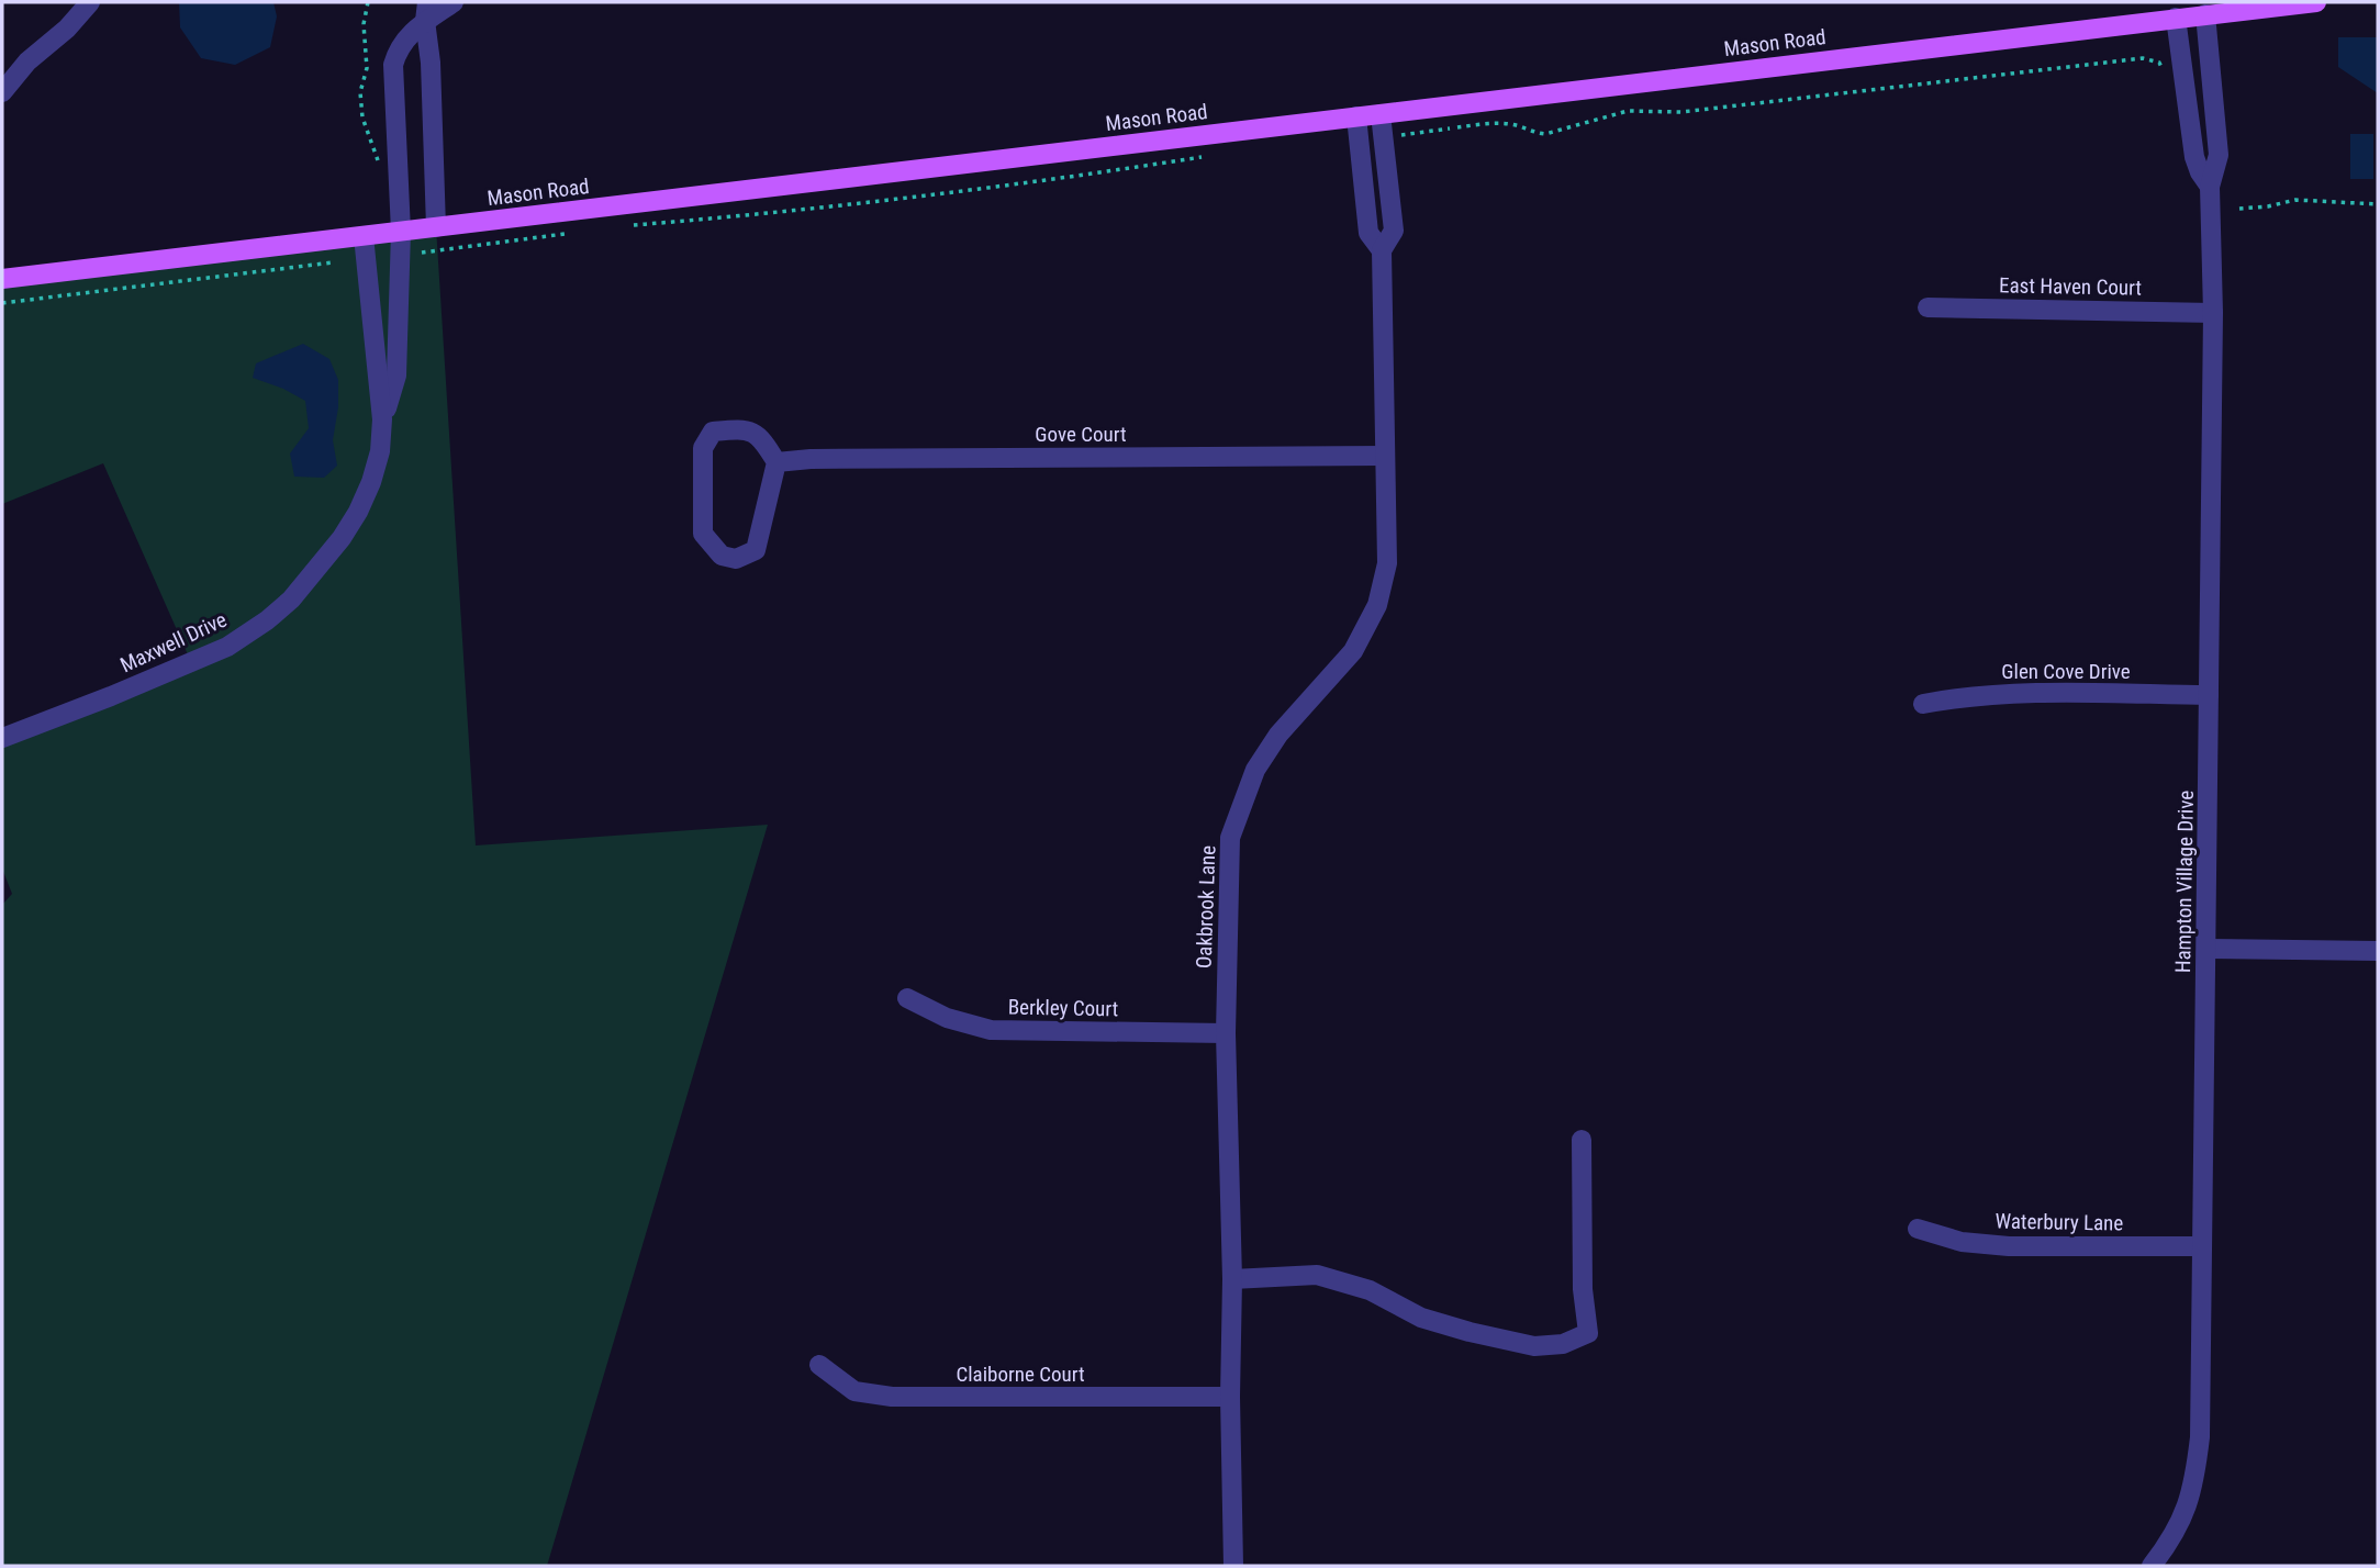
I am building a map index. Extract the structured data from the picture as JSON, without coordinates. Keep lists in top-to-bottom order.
{
  "streets": {
    "main road": ["Mason Road"],
    "street": [
      "East Haven Court",
      "Gove Court",
      "Maxwell Drive",
      "Glen Cove Drive",
      "Hampton Village Drive",
      "Oakbrook Lane",
      "Berkley Court",
      "Waterbury Lane",
      "Claiborne Court"
    ]
  },
  "crossings": [
    ["Mason Road", "Maxwell Drive"],
    ["Mason Road", "Hampton Village Drive"],
    ["Mason Road", "Oakbrook Lane"],
    ["East Haven Court", "Hampton Village Drive"],
    ["Gove Court", "Oakbrook Lane"],
    ["Glen Cove Drive", "Hampton Village Drive"],
    ["Hampton Village Drive", "Waterbury Lane"],
    ["Oakbrook Lane", "Berkley Court"],
    ["Oakbrook Lane", "Claiborne Court"]
  ]
}
